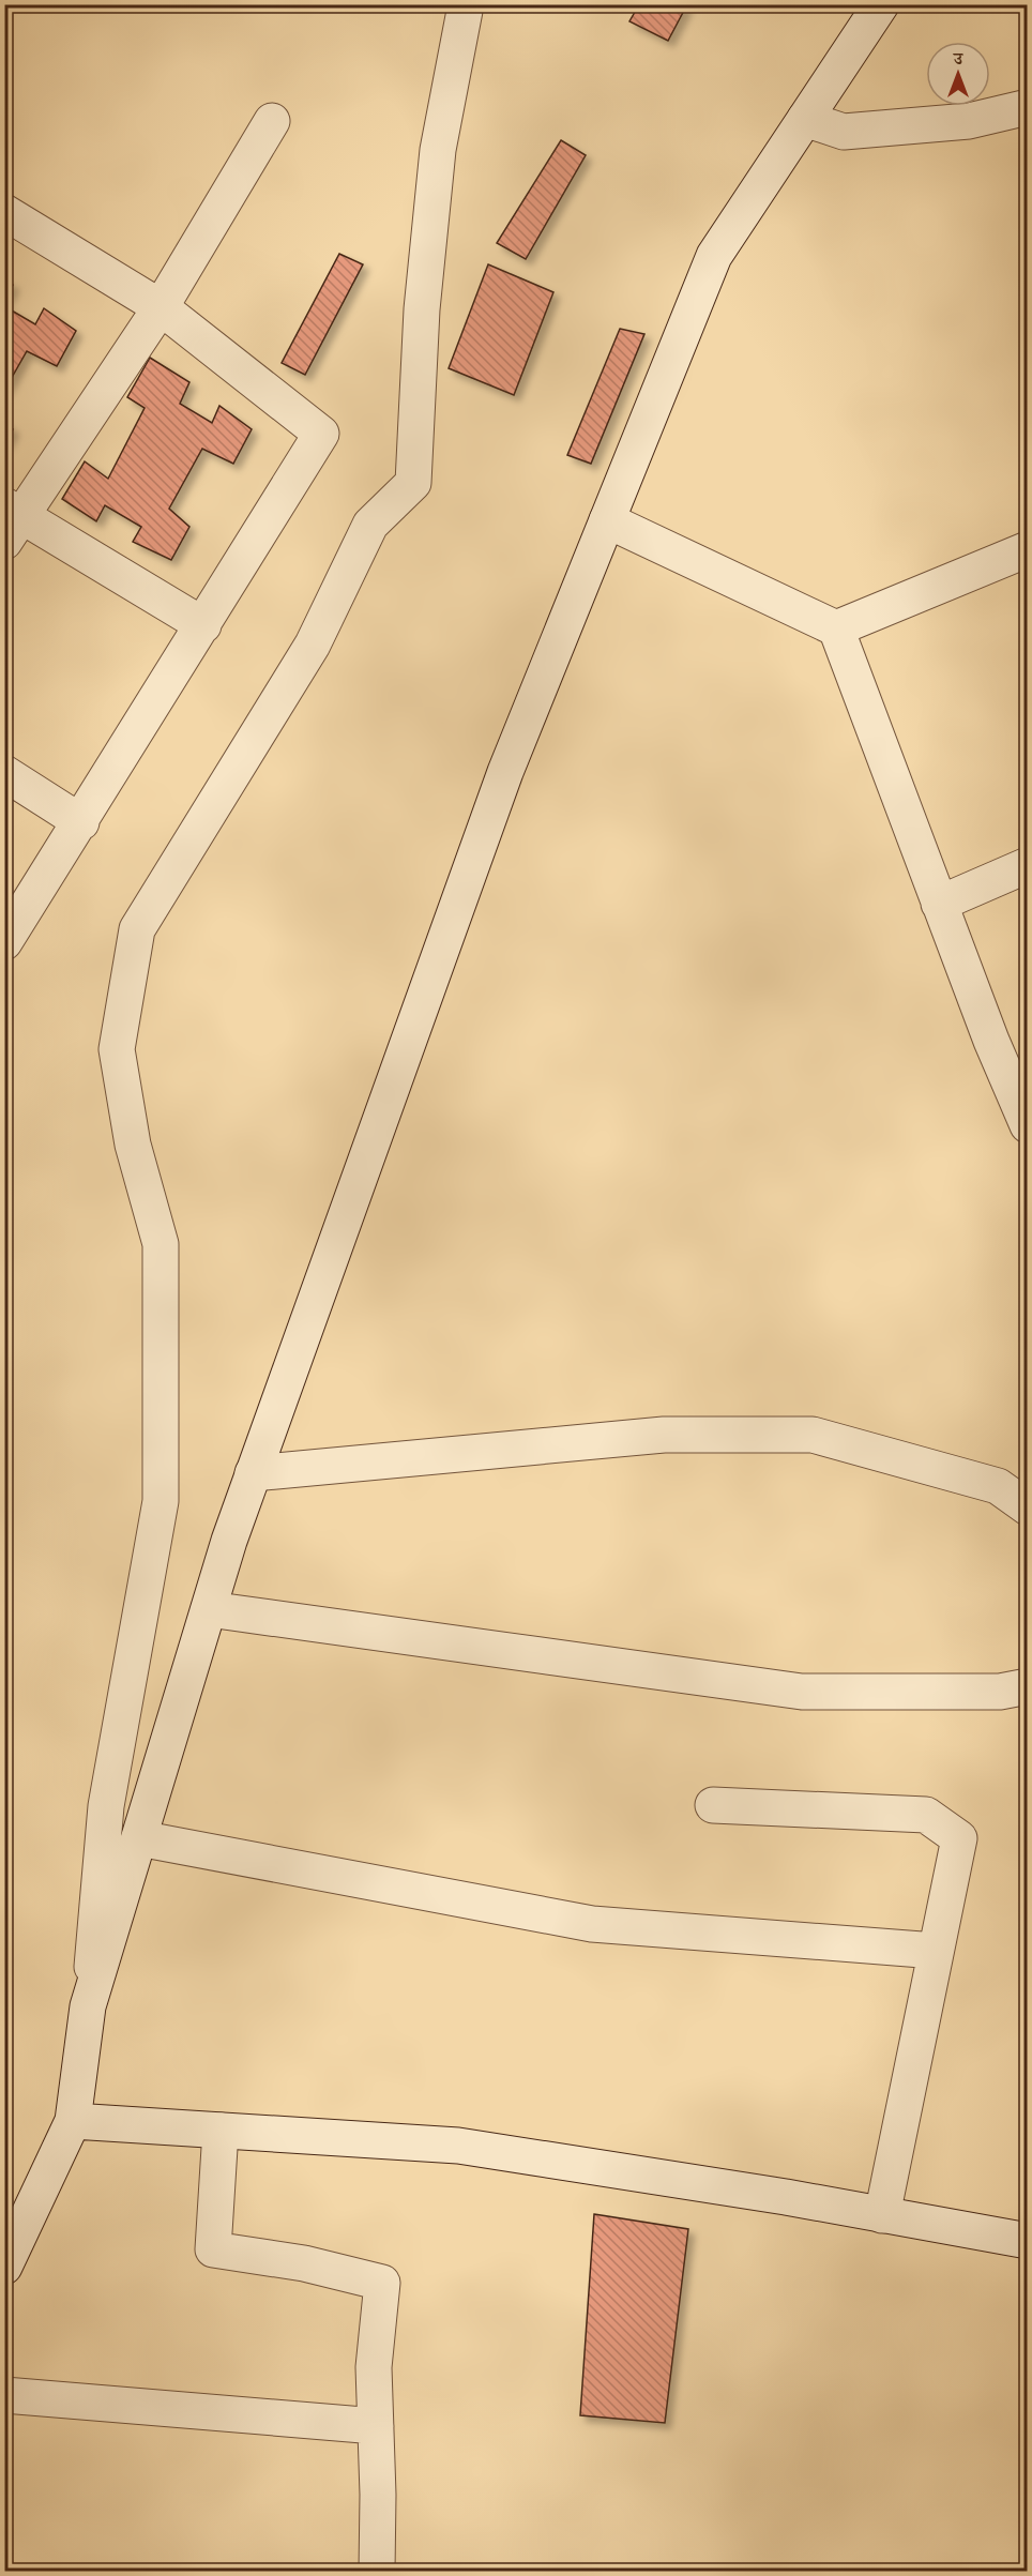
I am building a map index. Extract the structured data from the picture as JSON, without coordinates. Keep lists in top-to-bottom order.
{
  "north": "top"
}
